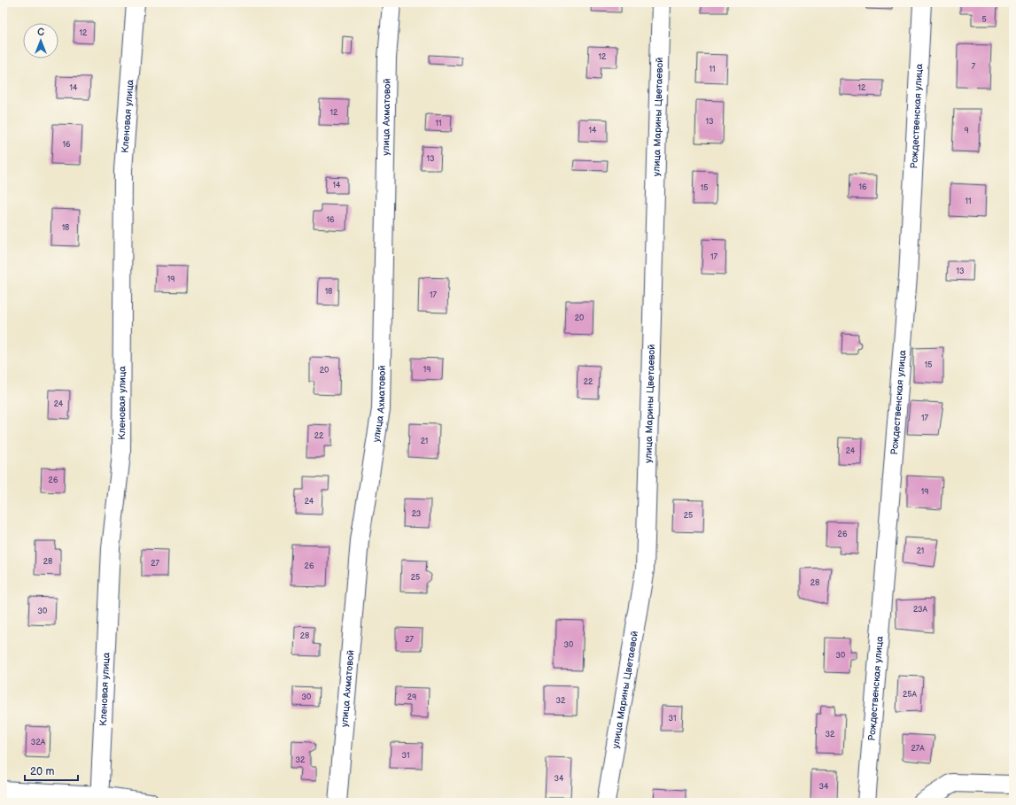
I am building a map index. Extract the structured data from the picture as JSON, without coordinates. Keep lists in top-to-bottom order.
{
  "streets": {
    "street": [
      "Кленовая улица",
      "Рождественская улица",
      "улица Ахматовой",
      "улица Марины Цветаевой"
    ]
  },
  "house_numbers": [
    "5",
    "12",
    "12",
    "7",
    "11",
    "14",
    "12",
    "12",
    "13",
    "11",
    "14",
    "9",
    "16",
    "13",
    "14",
    "16",
    "15",
    "11",
    "16",
    "18",
    "17",
    "13",
    "19",
    "18",
    "17",
    "20",
    "15",
    "19",
    "20",
    "22",
    "24",
    "17",
    "22",
    "21",
    "24",
    "26",
    "19",
    "24",
    "23",
    "25",
    "26",
    "21",
    "28",
    "27",
    "26",
    "25",
    "28",
    "23А",
    "30",
    "28",
    "27",
    "30",
    "30",
    "25А",
    "30",
    "29",
    "32",
    "31",
    "32",
    "32А",
    "27А",
    "31",
    "32",
    "34",
    "34"
  ],
  "scale_bar": "20 m",
  "north": "top"
}
